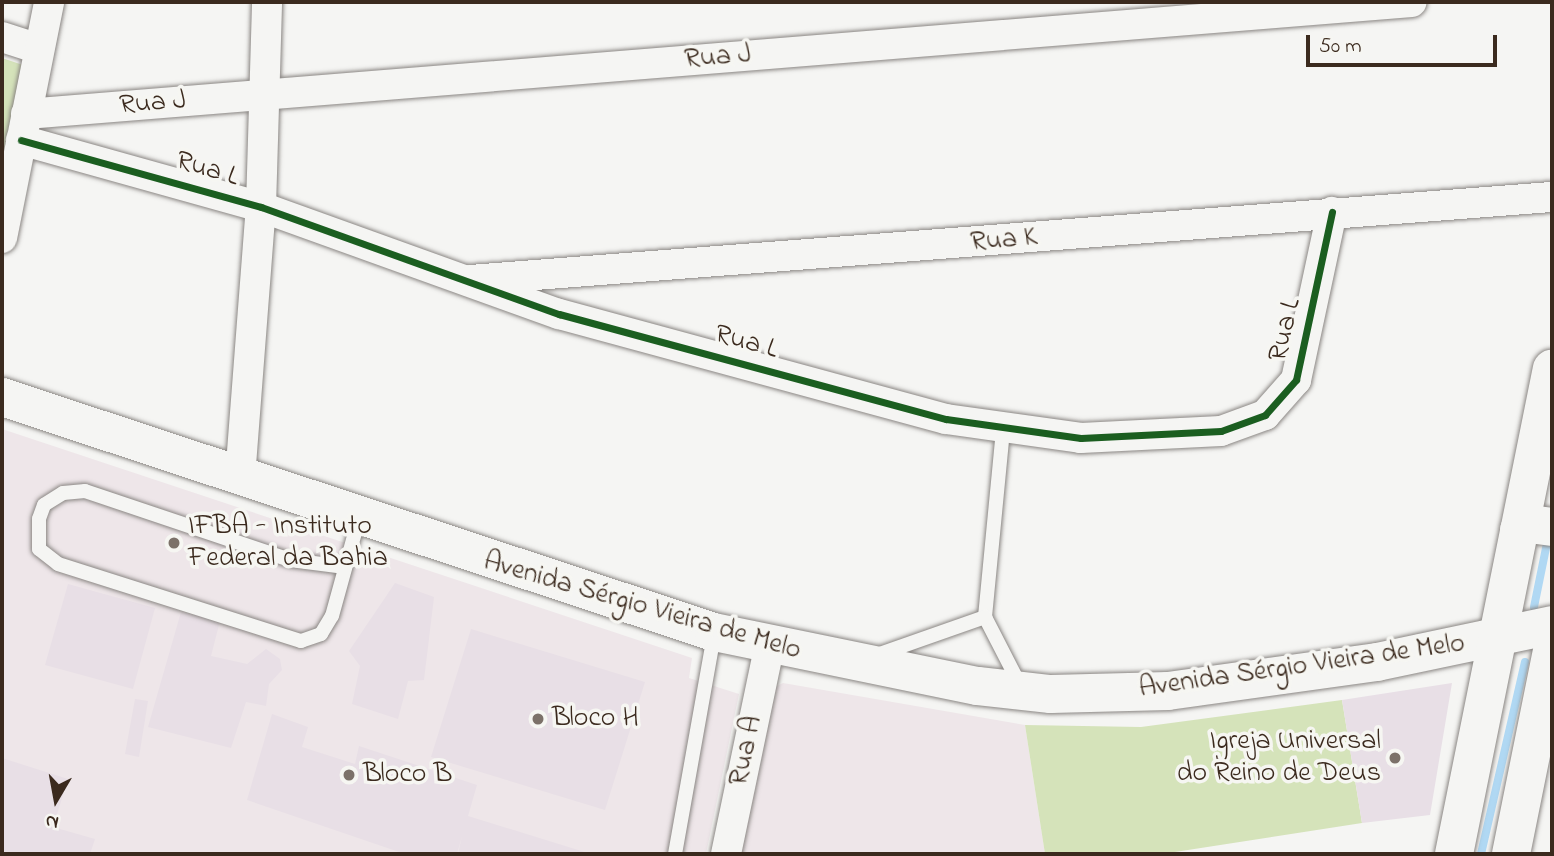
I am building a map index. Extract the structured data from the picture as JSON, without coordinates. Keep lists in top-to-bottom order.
{
  "streets": {
    "street": [
      "Rua J",
      "Rua L",
      "Rua K",
      "Avenida Sérgio Vieira de Melo",
      "Rua A"
    ]
  },
  "crossings": [
    ["Rua J", "Rua L"],
    ["Rua L", "Rua K"],
    ["Avenida Sérgio Vieira de Melo", "Rua A"]
  ],
  "places": [
    "IFBA - Instituto Federal da Bahia",
    "Bloco H",
    "Igreja Universal do Reino de Deus",
    "Bloco B"
  ],
  "scale_bar": "50 m",
  "north": "bottom"
}
